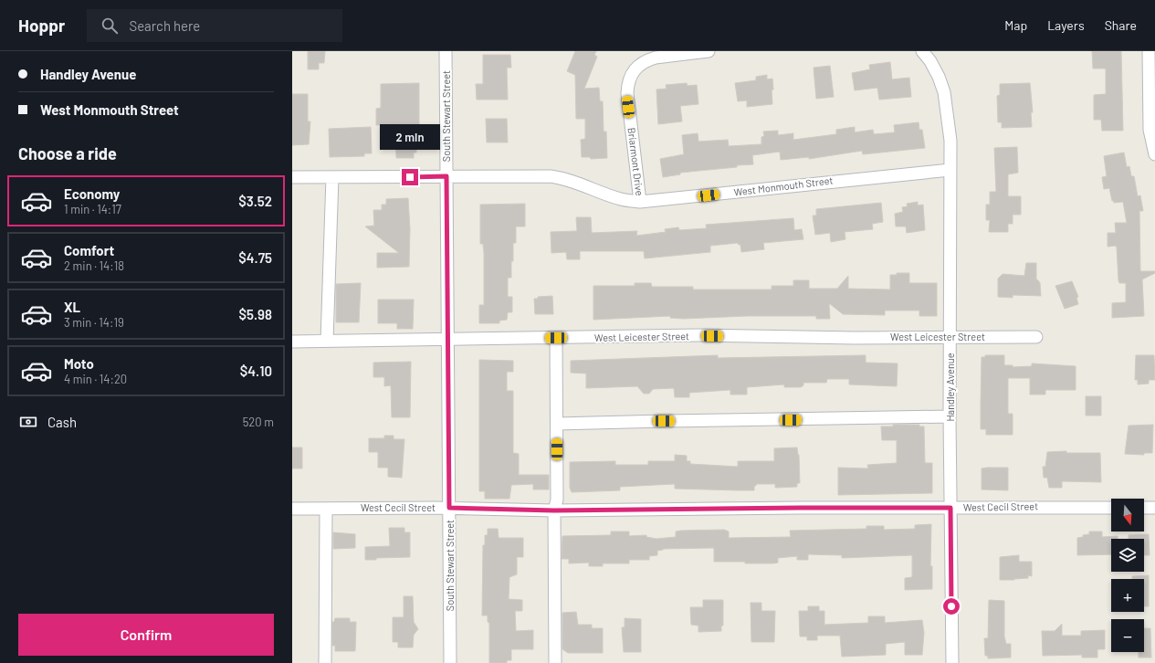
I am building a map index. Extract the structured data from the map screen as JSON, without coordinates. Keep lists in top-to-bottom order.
{
  "streets": {
    "street": [
      "South Stewart Street",
      "Briarmont Drive",
      "West Monmouth Street",
      "West Leicester Street",
      "Handley Avenue",
      "West Cecil Street"
    ]
  },
  "crossings": [
    ["South Stewart Street", "West Monmouth Street"],
    ["South Stewart Street", "West Leicester Street"],
    ["South Stewart Street", "West Cecil Street"],
    ["Briarmont Drive", "West Monmouth Street"],
    ["West Monmouth Street", "Handley Avenue"],
    ["West Leicester Street", "Handley Avenue"],
    ["Handley Avenue", "West Cecil Street"]
  ],
  "north": "bottom",
  "page": {
    "header": "Hoppr",
    "search": "Search here",
    "nav": ["Map", "Layers", "Share"],
    "banner": ["Handley Avenue", "West Monmouth Street"],
    "bubble": "2 min",
    "heading": "Choose a ride",
    "list": [
      {
        "name": "Economy",
        "note": "1 min · 14:17",
        "value": "$3.52"
      },
      {
        "name": "Comfort",
        "note": "2 min · 14:18",
        "value": "$4.75"
      },
      {
        "name": "XL",
        "note": "3 min · 14:19",
        "value": "$5.98"
      },
      {
        "name": "Moto",
        "note": "4 min · 14:20",
        "value": "$4.10"
      }
    ],
    "pay": ["Cash", "520 m"],
    "map_buttons": ["+", "−"],
    "buttons": "Confirm"
  }
}
